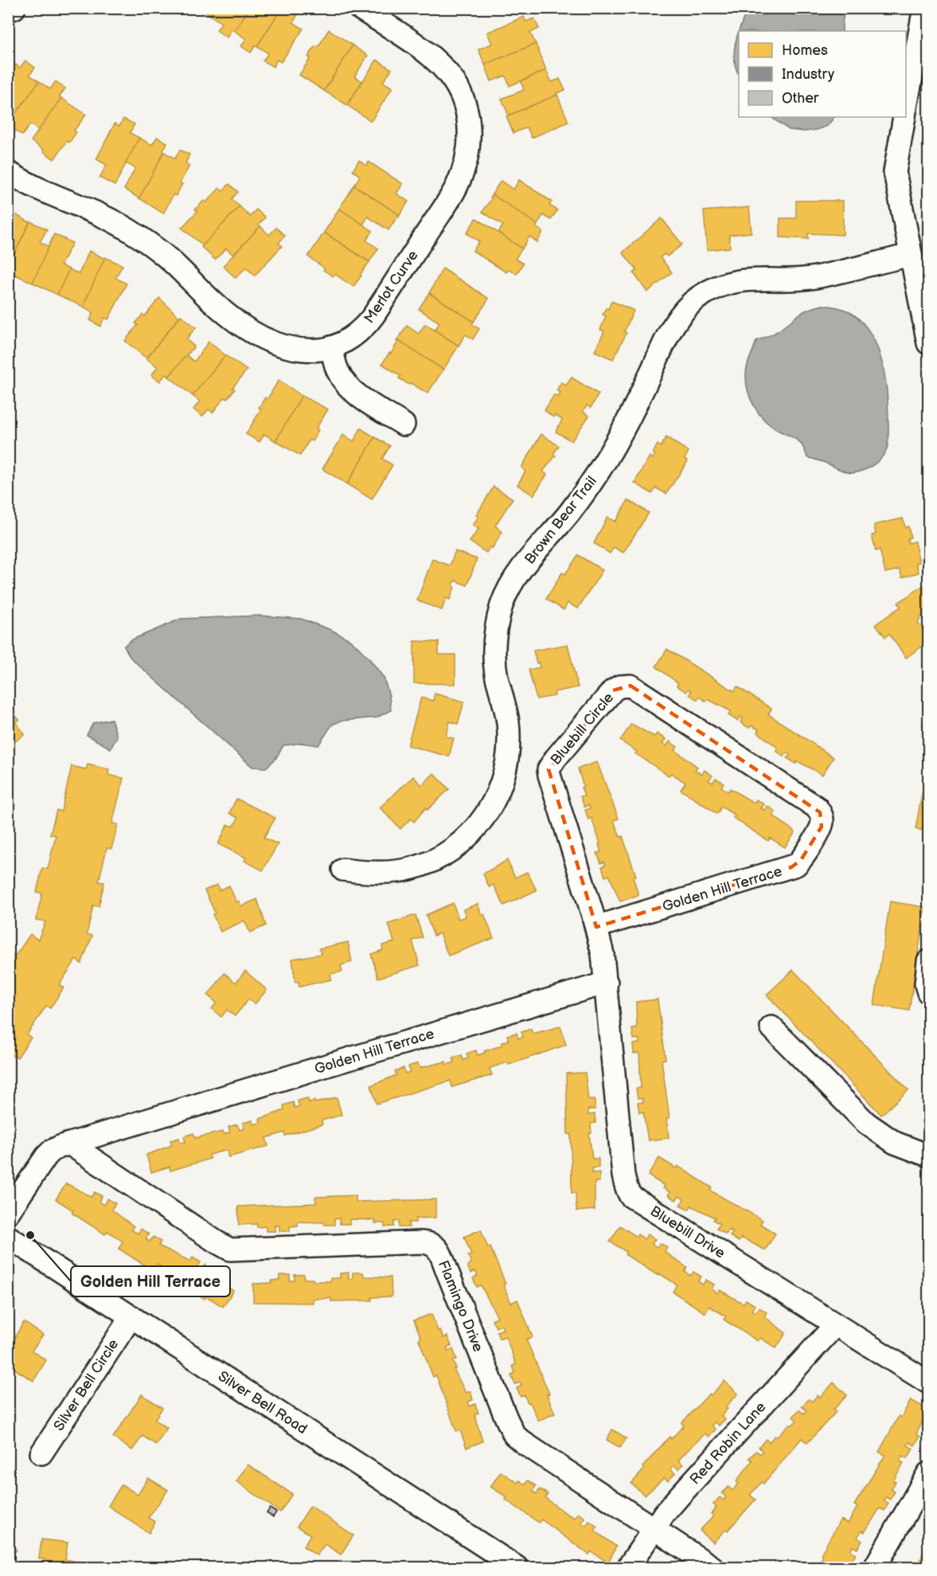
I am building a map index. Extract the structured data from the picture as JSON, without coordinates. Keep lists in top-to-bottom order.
{
  "streets": {
    "street": [
      "Merlot Curve",
      "Brown Bear Trail",
      "Bluebill Circle",
      "Golden Hill Terrace",
      "Bluebill Drive",
      "Flamingo Drive",
      "Silver Bell Circle",
      "Silver Bell Road",
      "Red Robin Lane"
    ]
  },
  "crossings": [
    ["Bluebill Circle", "Golden Hill Terrace"],
    ["Bluebill Circle", "Bluebill Drive"],
    ["Golden Hill Terrace", "Bluebill Drive"],
    ["Golden Hill Terrace", "Flamingo Drive"],
    ["Bluebill Drive", "Red Robin Lane"],
    ["Flamingo Drive", "Red Robin Lane"],
    ["Silver Bell Circle", "Silver Bell Road"]
  ],
  "places": ["Golden Hill Terrace"],
  "legend": ["Homes", "Industry", "Other"]
}
